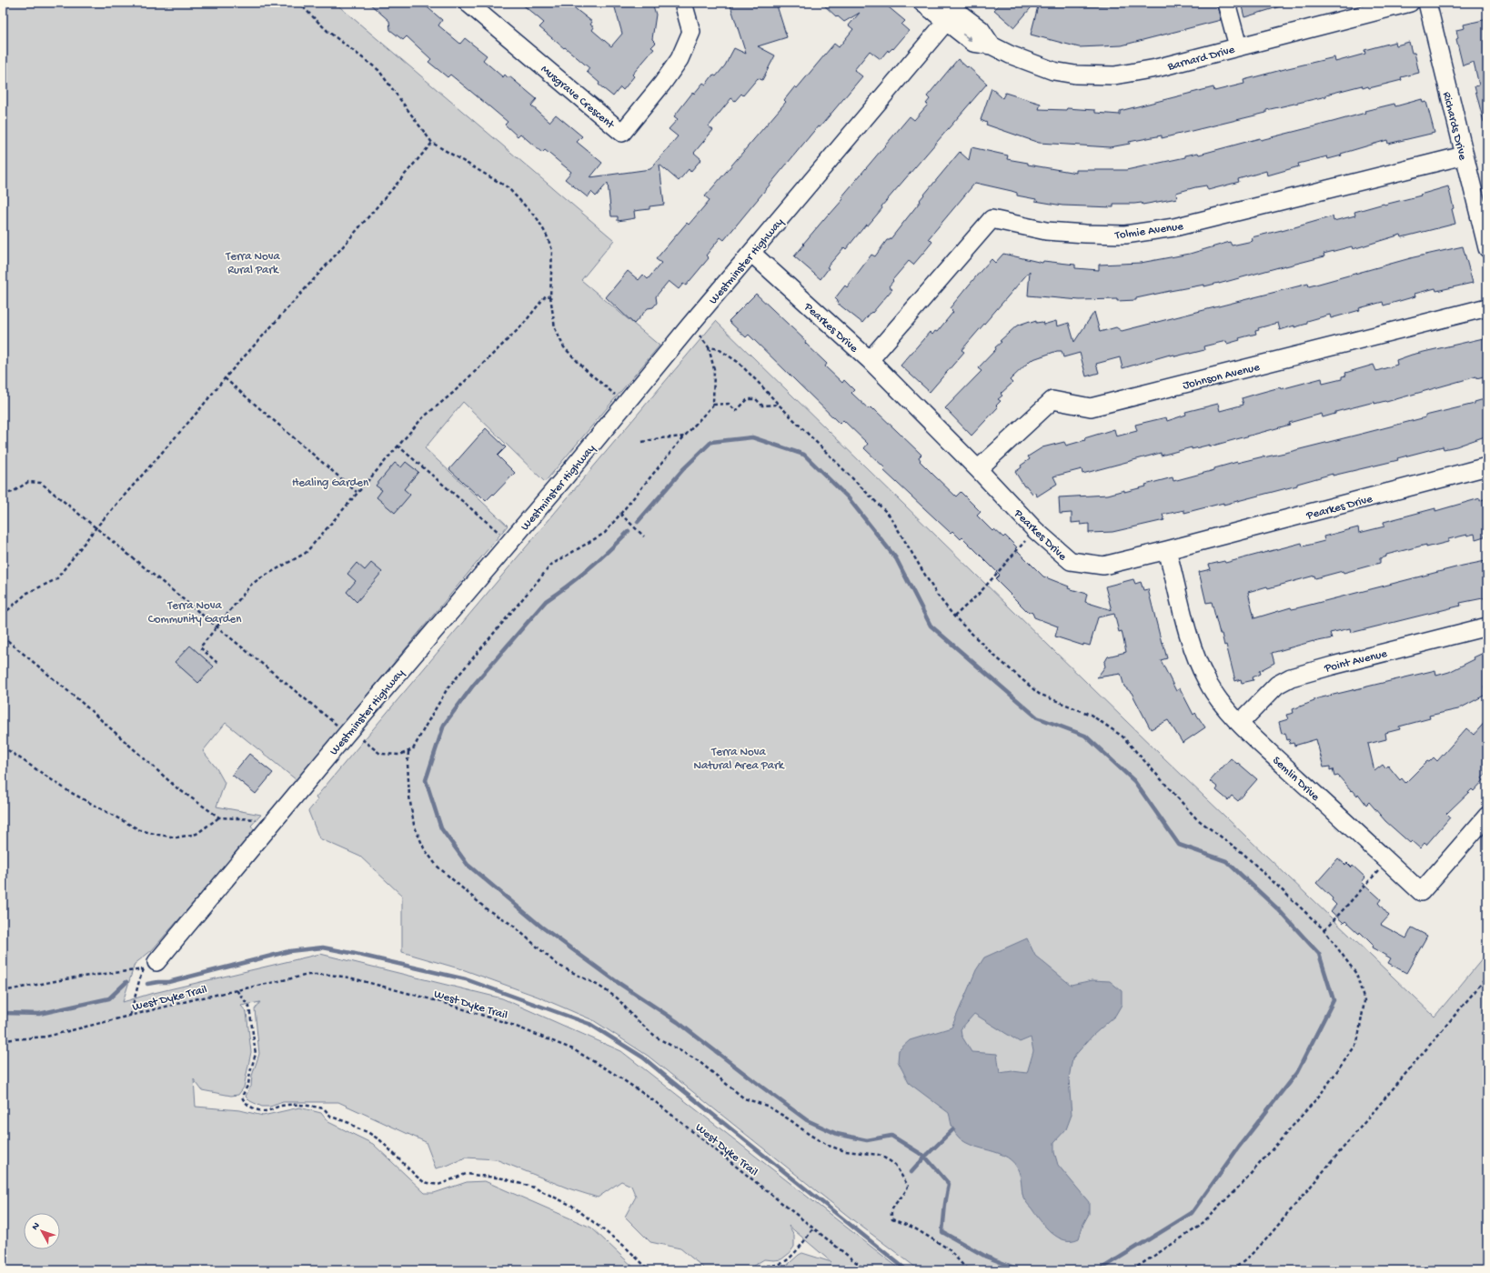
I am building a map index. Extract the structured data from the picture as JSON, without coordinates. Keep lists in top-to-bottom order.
{
  "streets": {
    "street": [
      "Barnard Drive",
      "Musgrave Crescent",
      "Richards Drive",
      "Tolmie Avenue",
      "Westminster Highway",
      "Pearkes Drive",
      "Johnson Avenue",
      "Point Avenue",
      "Semlin Drive"
    ],
    "path": ["West Dyke Trail"]
  },
  "crossings": [
    ["Barnard Drive", "Westminster Highway"],
    ["Richards Drive", "Tolmie Avenue"],
    ["Tolmie Avenue", "Pearkes Drive"],
    ["Westminster Highway", "Pearkes Drive"],
    ["Pearkes Drive", "Johnson Avenue"],
    ["Pearkes Drive", "Semlin Drive"],
    ["Point Avenue", "Semlin Drive"]
  ],
  "parks": [
    "Terra Nova Rural Park",
    "Healing Garden",
    "Terra Nova Community Garden",
    "Terra Nova Natural Area Park"
  ],
  "north": "top left"
}
